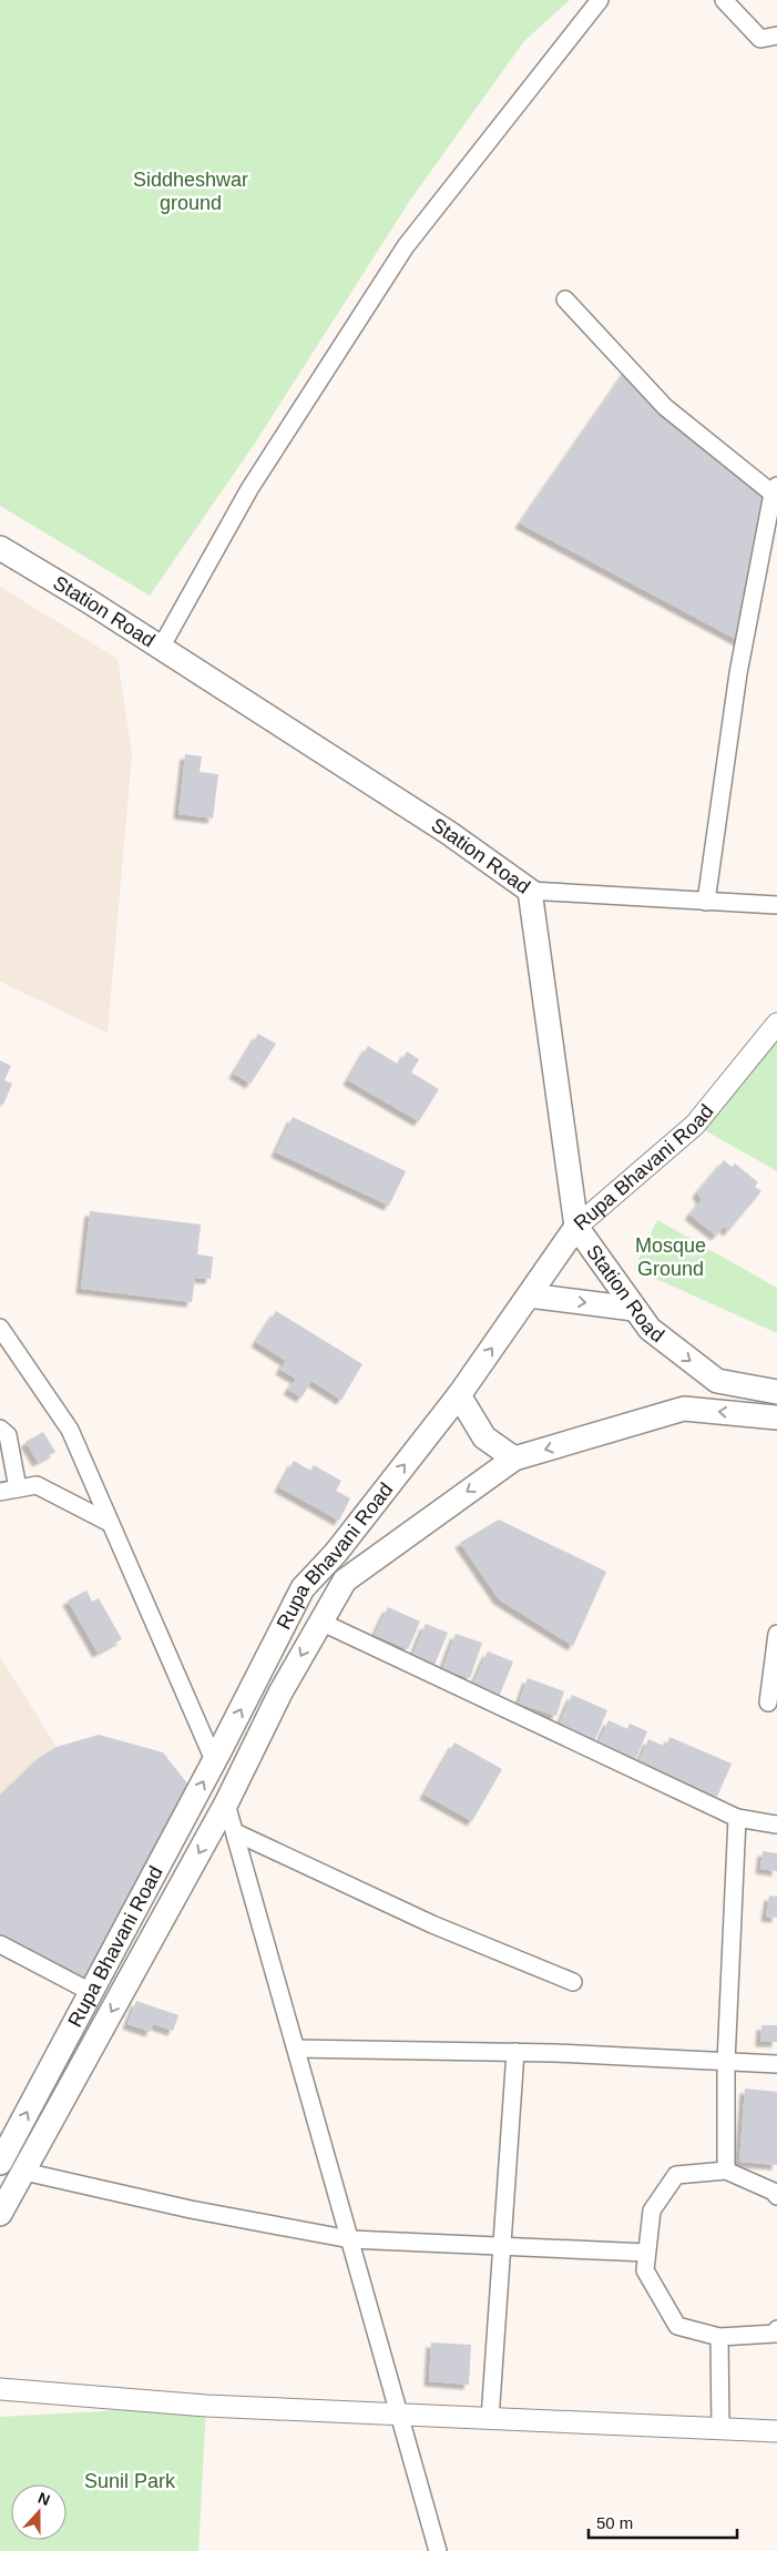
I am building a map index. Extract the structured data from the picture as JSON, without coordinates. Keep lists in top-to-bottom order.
{
  "streets": {
    "main road": ["Station Road", "Rupa Bhavani Road"]
  },
  "crossings": [
    ["Station Road", "Rupa Bhavani Road"]
  ],
  "one_way": ["Rupa Bhavani Road"],
  "parks": ["Siddheshwar ground", "Mosque Ground", "Sunil Park"],
  "scale_bar": "50 m",
  "north": "top"
}
